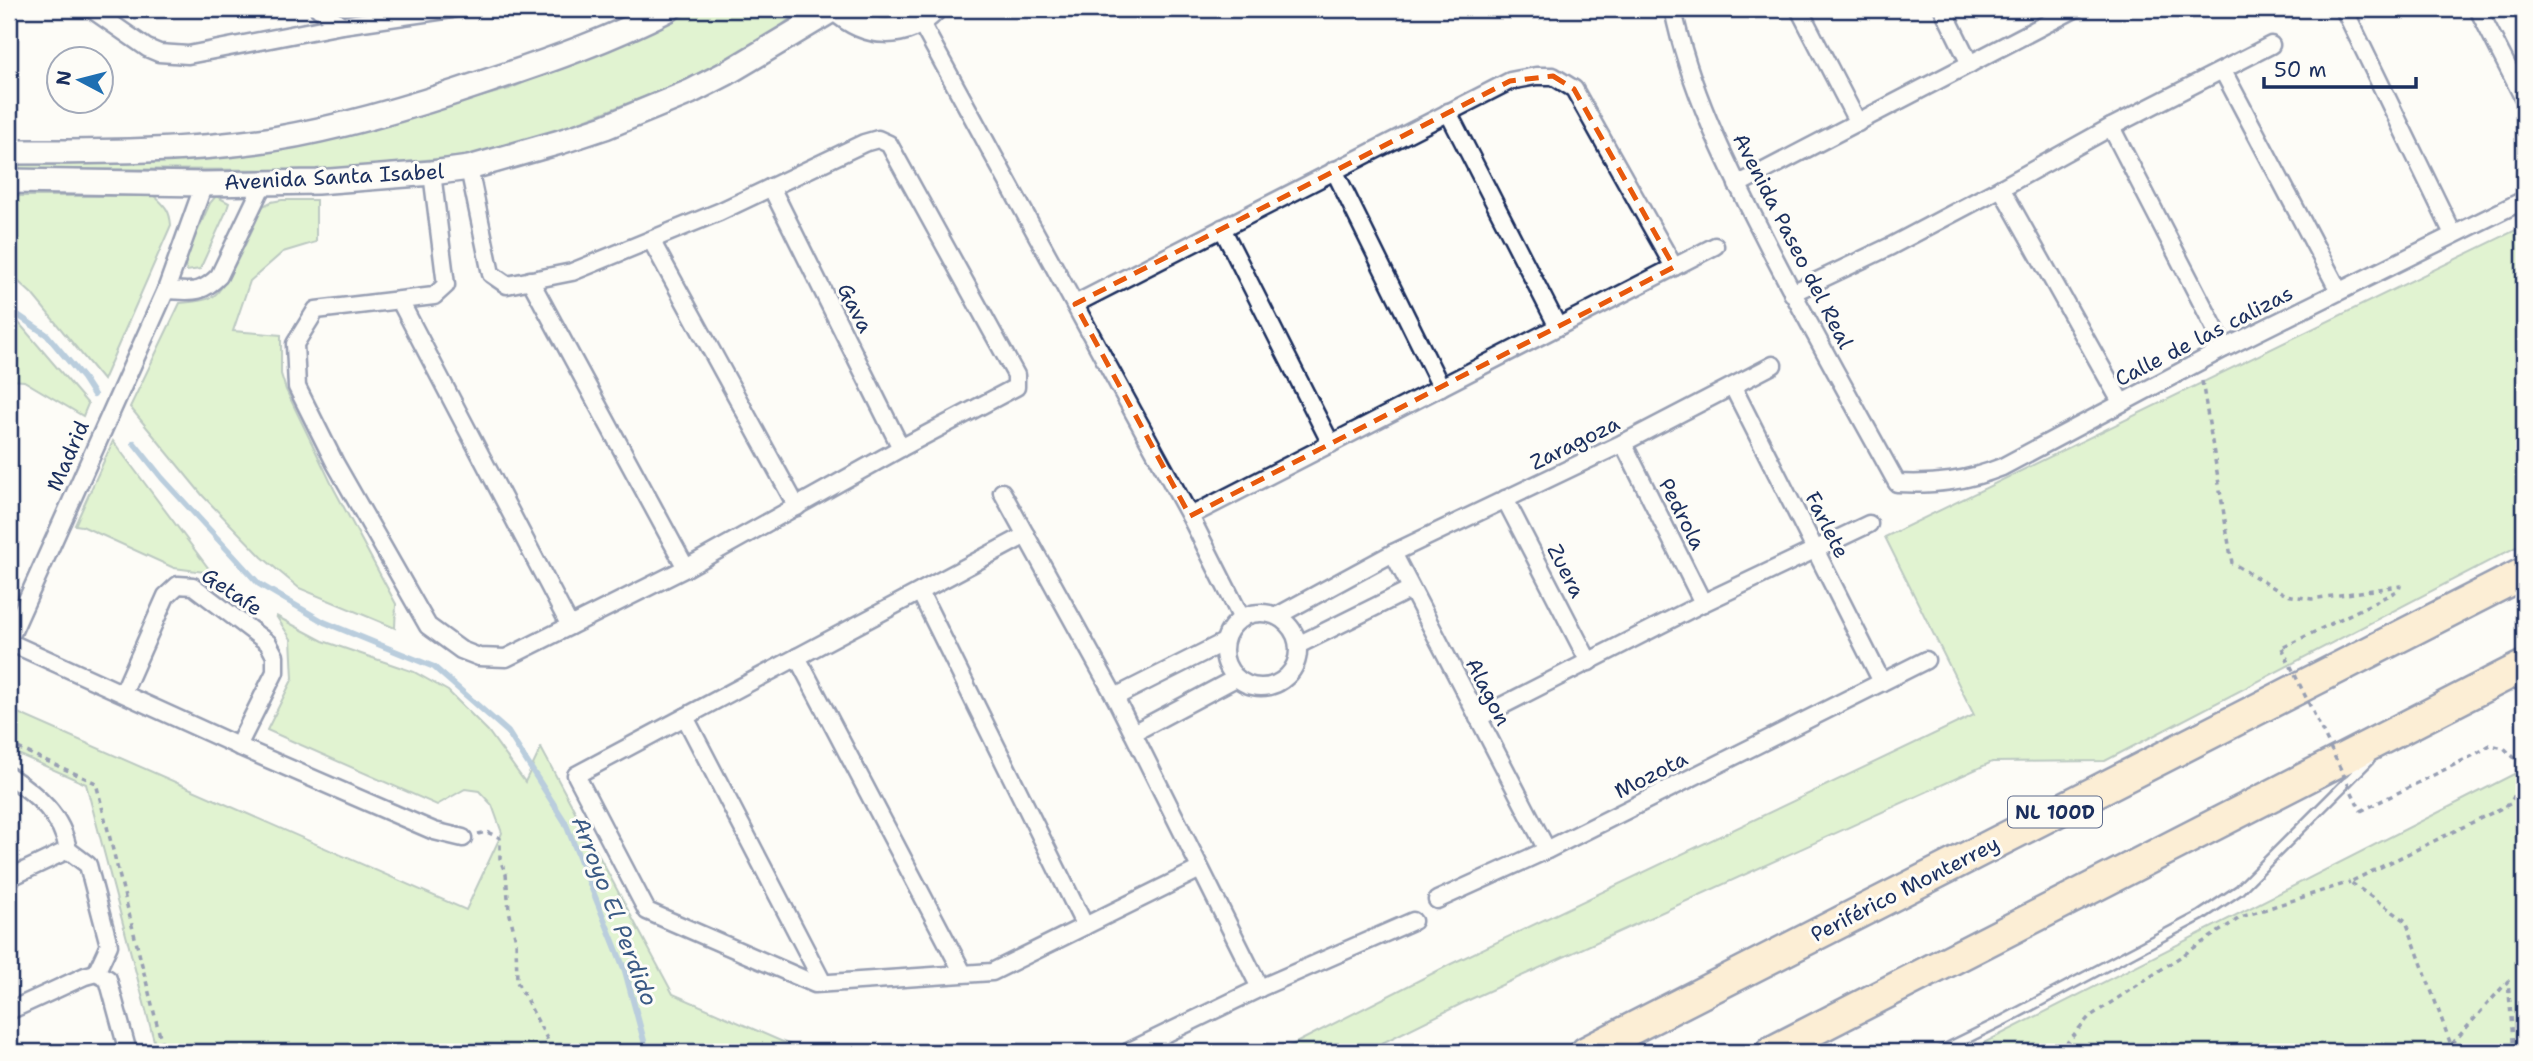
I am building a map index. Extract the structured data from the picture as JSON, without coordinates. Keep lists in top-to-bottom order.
{
  "streets": {
    "highway": ["NL 100D", "Periférico Monterrey"],
    "street": [
      "Avenida Santa Isabel",
      "Avenida Paseo del Real",
      "Gava",
      "Calle de las calizas",
      "Zaragoza",
      "Madrid",
      "Pedrola",
      "Farlete",
      "Zuera",
      "Getafe",
      "Alagon",
      "Mozota"
    ]
  },
  "crossings": [
    ["Avenida Santa Isabel", "Madrid"],
    ["Avenida Paseo del Real", "Calle de las calizas"],
    ["Zaragoza", "Pedrola"],
    ["Zaragoza", "Farlete"],
    ["Zaragoza", "Zuera"],
    ["Zaragoza", "Alagon"],
    ["Farlete", "Mozota"],
    ["Alagon", "Mozota"]
  ],
  "water": ["Arroyo El Perdido"],
  "scale_bar": "50 m",
  "north": "left"
}
